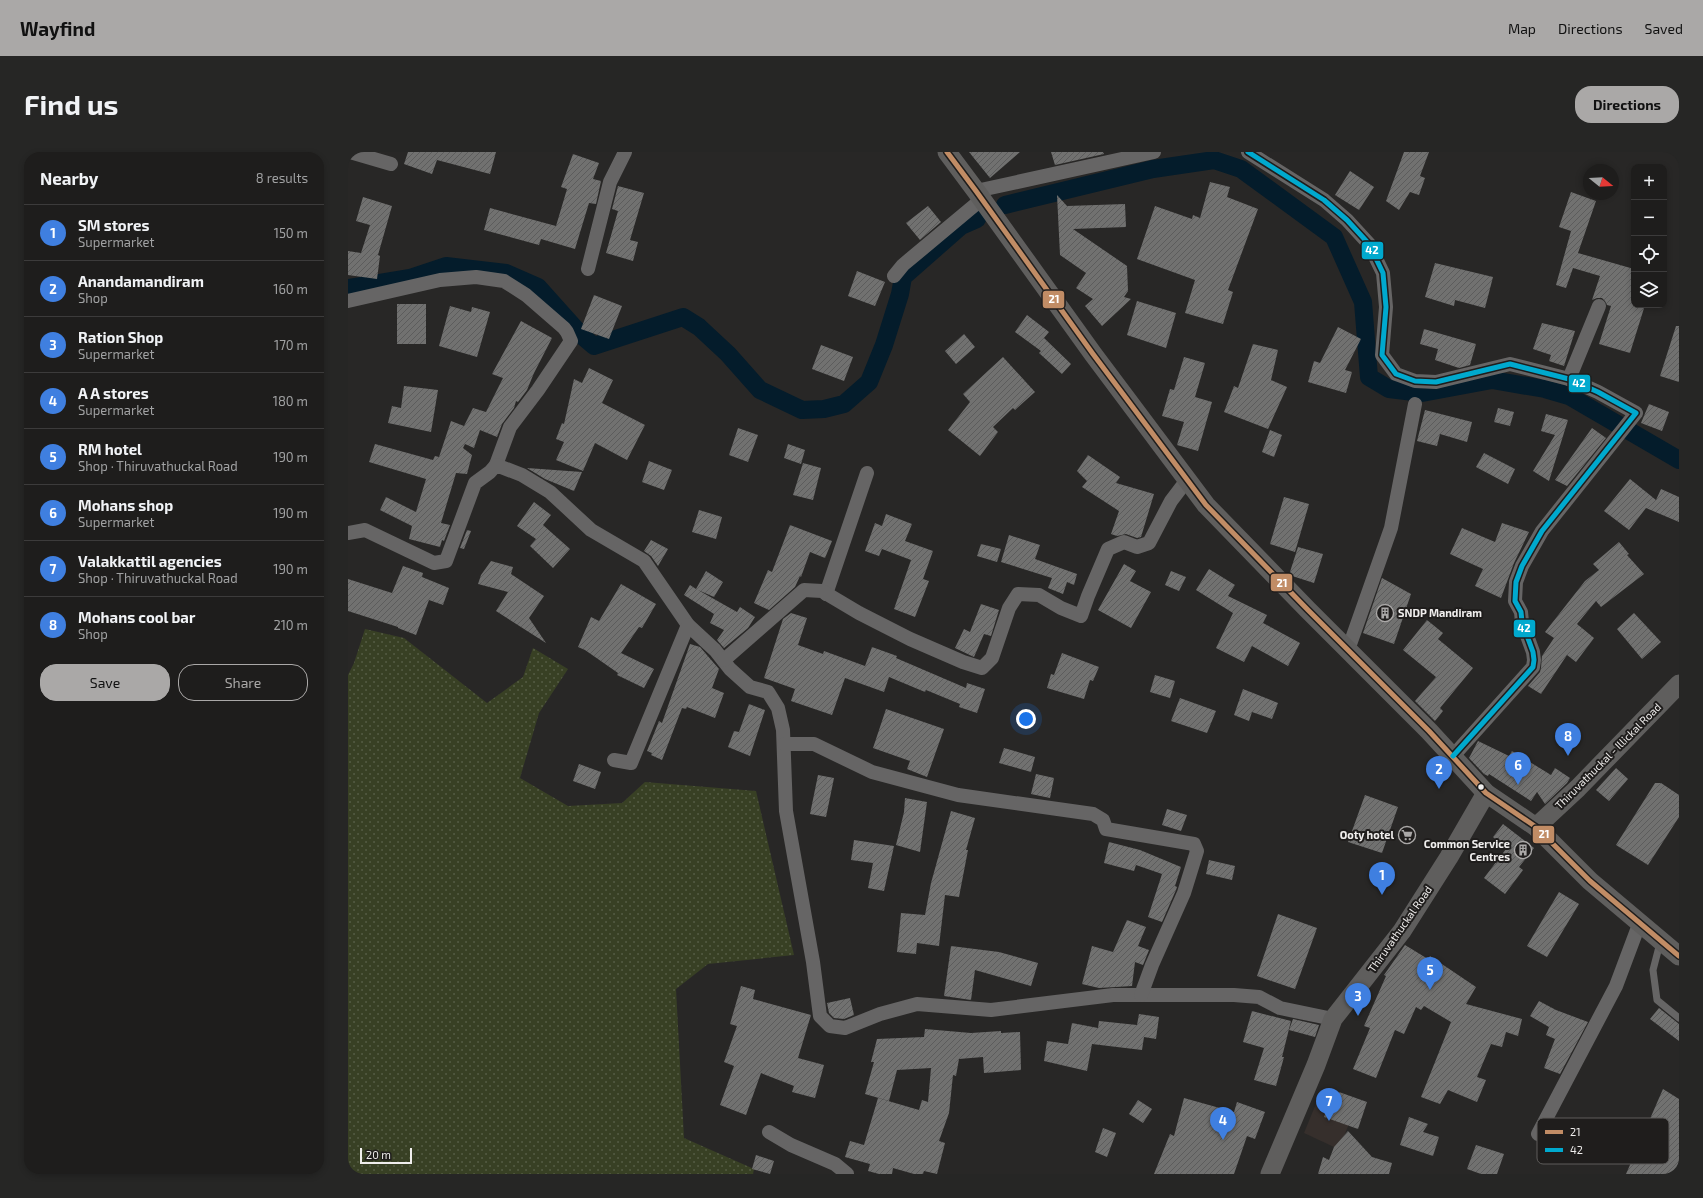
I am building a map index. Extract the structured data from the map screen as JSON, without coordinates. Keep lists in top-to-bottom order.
{
  "streets": {
    "main road": ["Thiruvathuckal - Illickal Road", "Thiruvathuckal Road"]
  },
  "places": {
    "building": ["SNDP Mandiram", "Common Service Centres"],
    "supermarket": ["Ooty hotel"]
  },
  "lines": ["transit line 21", "transit line 42"],
  "legend": ["21", "42"],
  "scale_bar": "20 m",
  "north": "right",
  "page": {
    "header": "Wayfind",
    "nav": ["Map", "Directions", "Saved"],
    "buttons": [
      "Directions",
      ["Save", "Share"]
    ],
    "title": "Find us",
    "heading": ["Nearby", "8 results"],
    "map_buttons": ["+", "−"],
    "list": [
      {
        "mark": "1",
        "name": "SM stores",
        "note": "Supermarket",
        "value": "150 m"
      },
      {
        "mark": "2",
        "name": "Anandamandiram",
        "note": "Shop",
        "value": "160 m"
      },
      {
        "mark": "3",
        "name": "Ration Shop",
        "note": "Supermarket",
        "value": "170 m"
      },
      {
        "mark": "4",
        "name": "A A stores",
        "note": "Supermarket",
        "value": "180 m"
      },
      {
        "mark": "5",
        "name": "RM hotel",
        "note": "Shop · Thiruvathuckal Road",
        "value": "190 m"
      },
      {
        "mark": "6",
        "name": "Mohans shop",
        "note": "Supermarket",
        "value": "190 m"
      },
      {
        "mark": "7",
        "name": "Valakkattil agencies",
        "note": "Shop · Thiruvathuckal Road",
        "value": "190 m"
      },
      {
        "mark": "8",
        "name": "Mohans cool bar",
        "note": "Shop",
        "value": "210 m"
      }
    ],
    "pins": [
      "8",
      "6",
      "2",
      "1",
      "5",
      "3",
      "7",
      "4"
    ],
    "scale": "20 m"
  }
}
